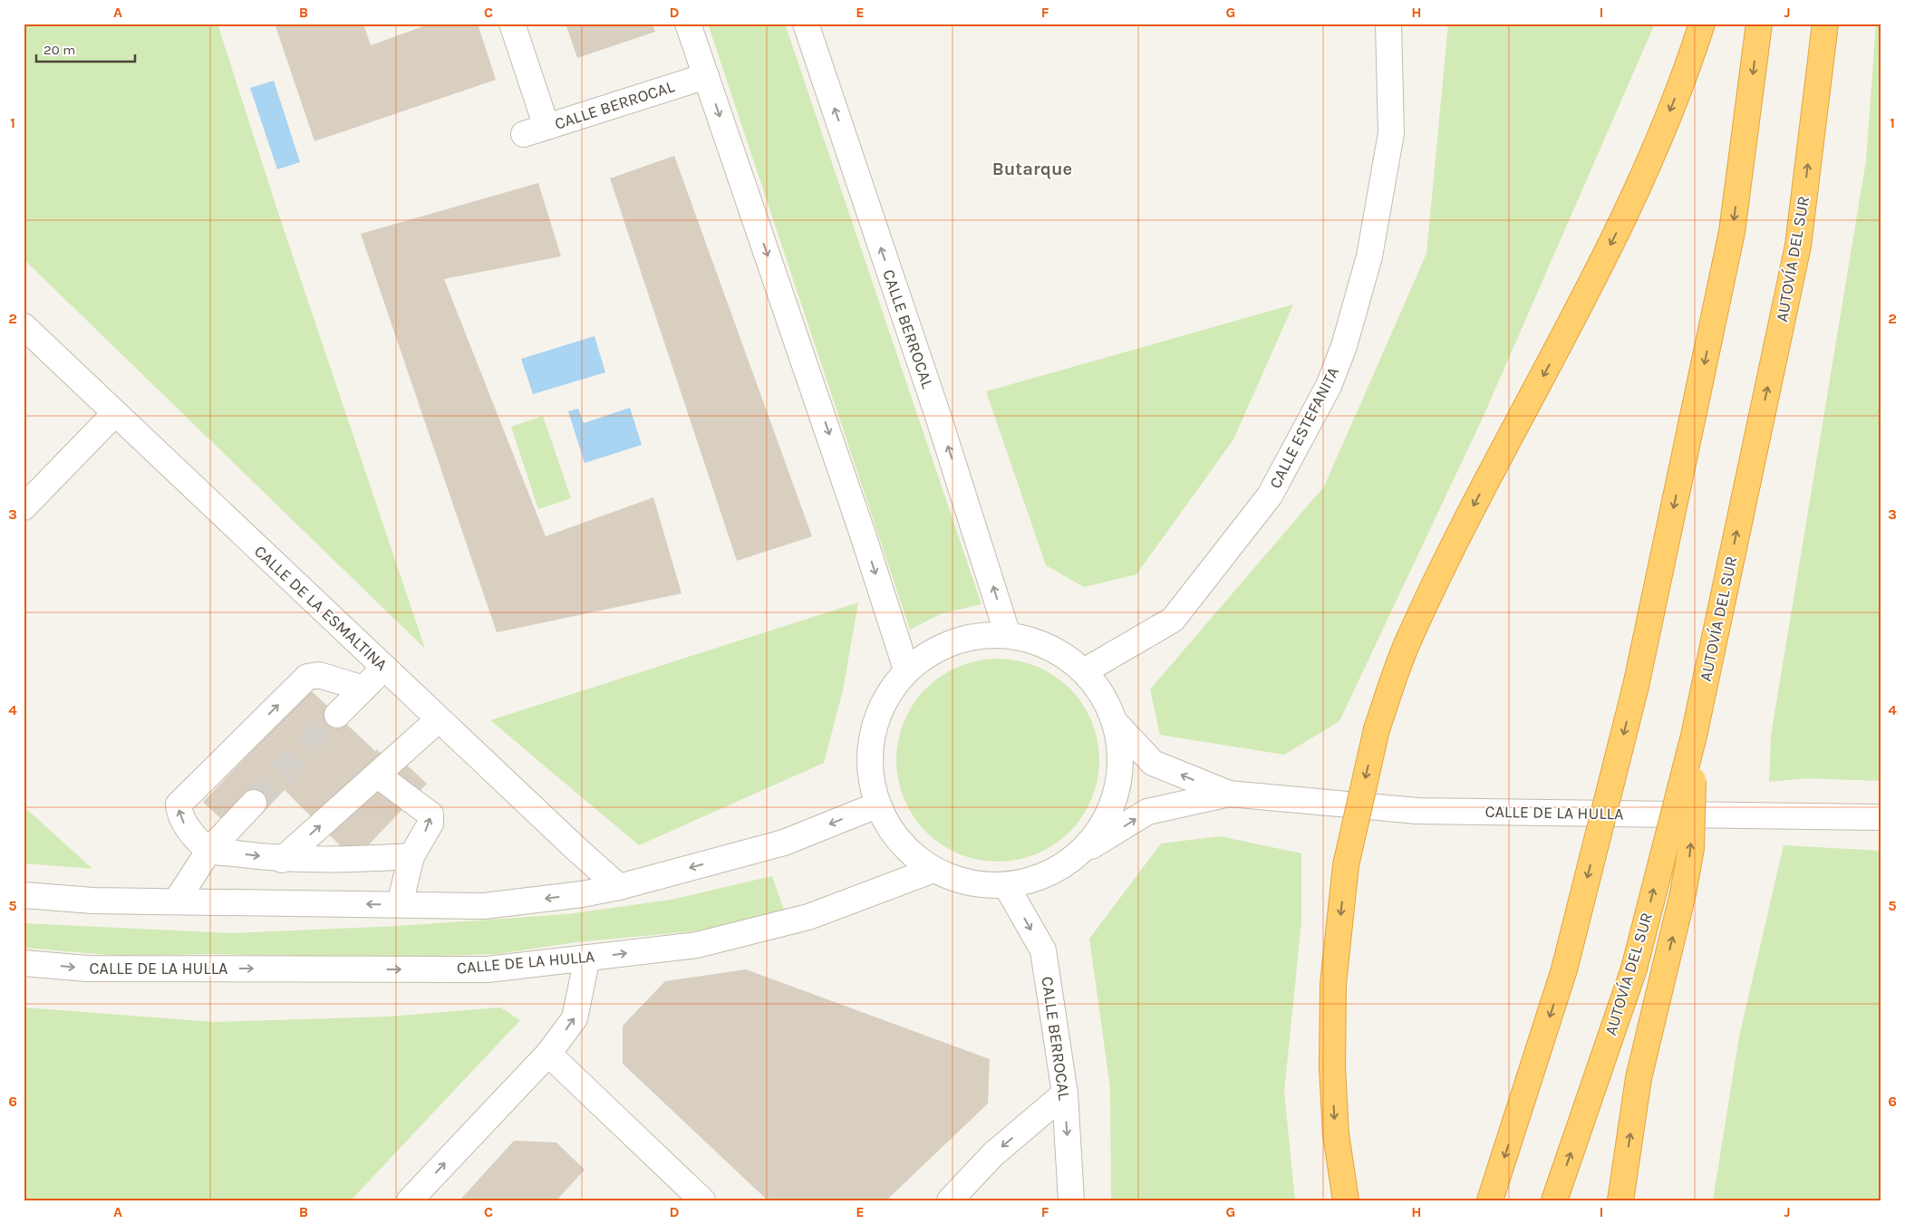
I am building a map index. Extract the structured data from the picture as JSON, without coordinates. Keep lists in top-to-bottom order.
{
  "streets": {
    "highway": ["AUTOVÍA DEL SUR"],
    "street": [
      "CALLE BERROCAL",
      "CALLE ESTEFANITA",
      "CALLE DE LA ESMALTINA",
      "CALLE DE LA HULLA"
    ]
  },
  "districts": ["Butarque"],
  "scale_bar": "20 m",
  "grid": {
    "columns": [
      "A",
      "B",
      "C",
      "D",
      "E",
      "F",
      "G",
      "H",
      "I",
      "J"
    ],
    "rows": [
      "1",
      "2",
      "3",
      "4",
      "5",
      "6"
    ]
  }
}
